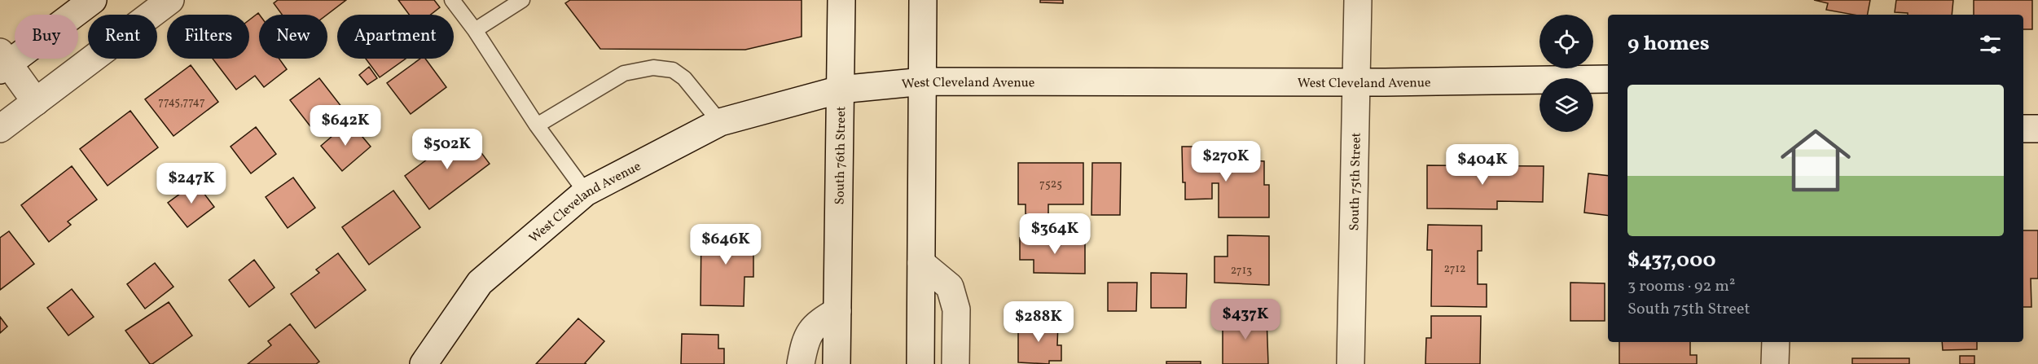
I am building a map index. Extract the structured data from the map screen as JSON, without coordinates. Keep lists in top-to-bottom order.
{
  "streets": {
    "street": ["West Cleveland Avenue", "South 76th Street", "South 75th Street"]
  },
  "crossings": [
    ["West Cleveland Avenue", "South 76th Street"],
    ["West Cleveland Avenue", "South 75th Street"]
  ],
  "house_numbers": [
    "7745,7747",
    "7525",
    "2712",
    "2713"
  ],
  "page": {
    "chip": [
      "Buy",
      "Rent",
      "Filters",
      "New",
      "Apartment"
    ],
    "heading": "9 homes",
    "list": [
      {
        "name": "$437,000",
        "note": "3 rooms · 92 m² · South 75th Street"
      }
    ],
    "price": [
      "$642K",
      "$502K",
      "$270K",
      "$404K",
      "$247K",
      "$364K",
      "$646K",
      "$437K",
      "$288K"
    ]
  }
}
